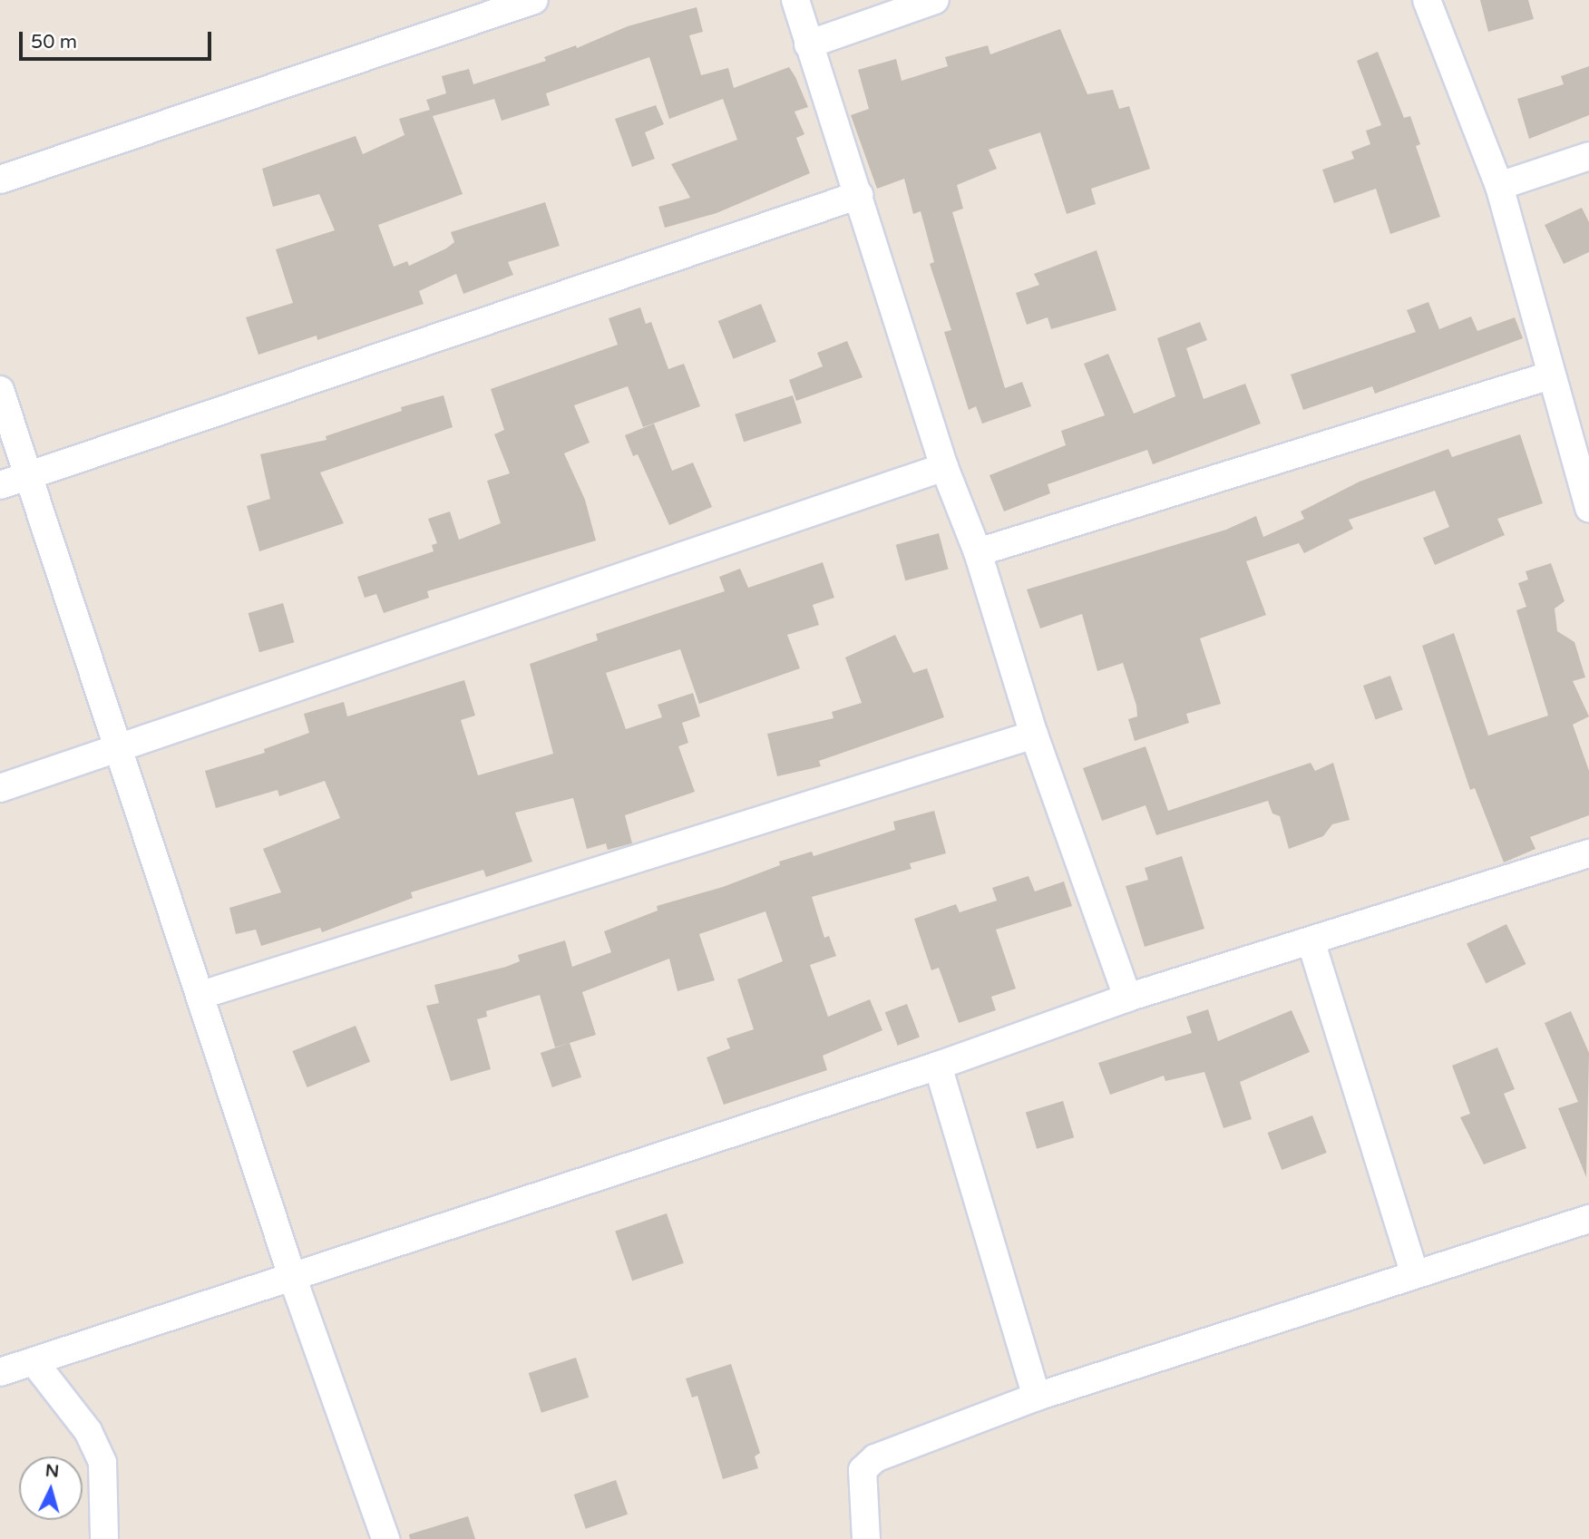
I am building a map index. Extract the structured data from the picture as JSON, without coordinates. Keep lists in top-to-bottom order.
{
  "scale_bar": "50 m",
  "north": "top"
}
